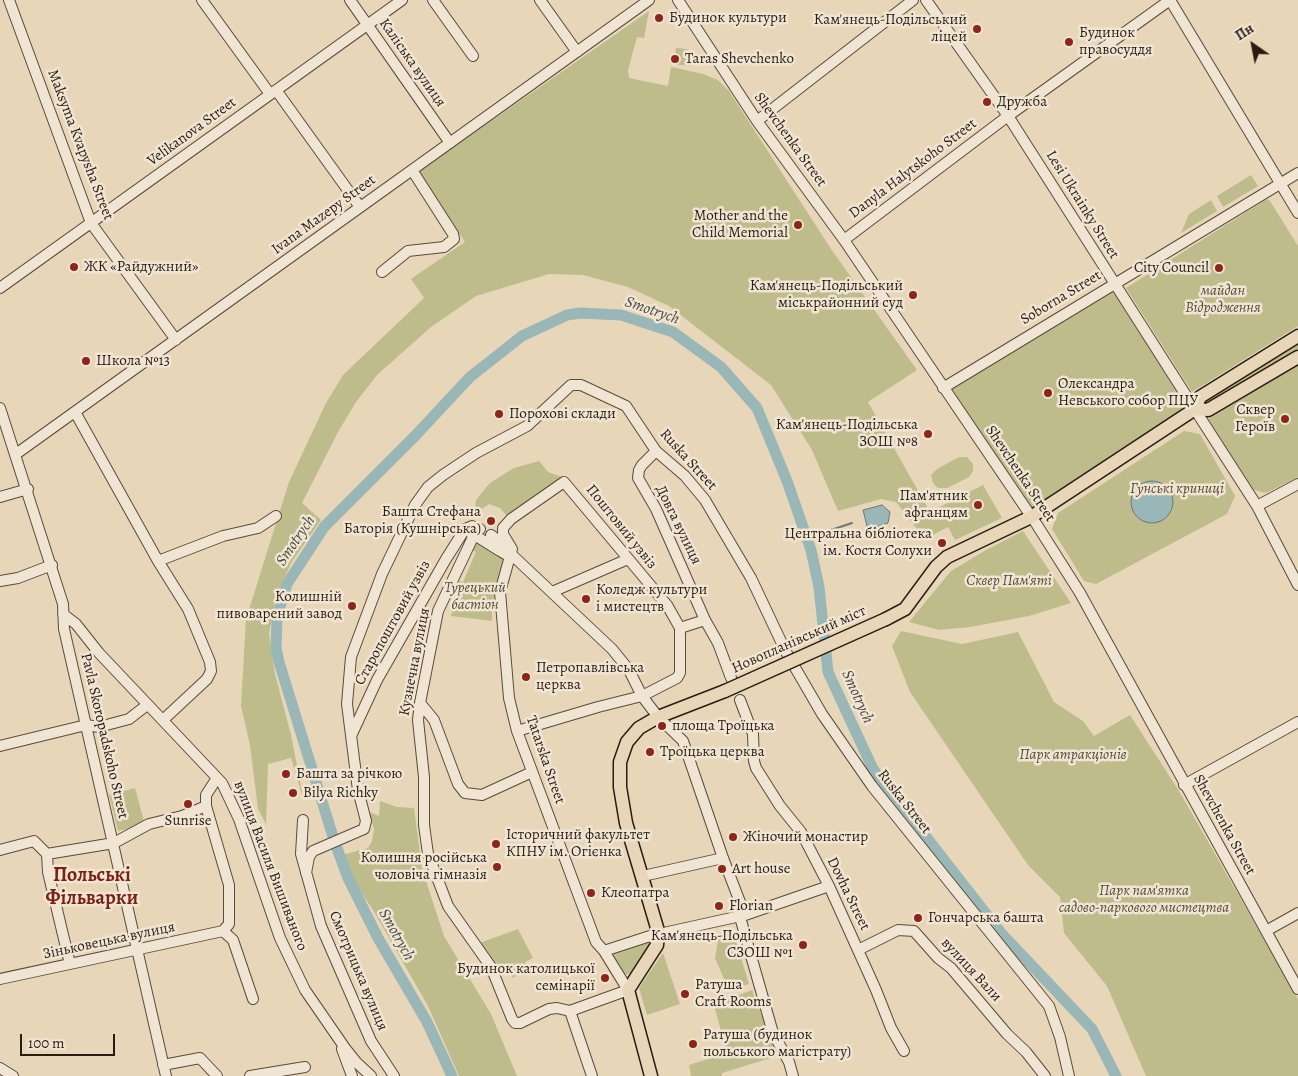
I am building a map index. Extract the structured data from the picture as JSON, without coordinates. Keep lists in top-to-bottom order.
{
  "streets": {
    "main road": ["Новопланівський міст"],
    "street": [
      "Каліська вулиця",
      "Velikanova Street",
      "Shevchenka Street",
      "Maksyma Kvapysha Street",
      "Danyla Halytskoho Street",
      "Lesi Ukrainky Street",
      "Ivana Mazepy Street",
      "Soborna Street",
      "Ruska Street",
      "Довга вулиця",
      "Поштовий узвіз",
      "Старопоштовий узвіз",
      "Кузнечна вулиця",
      "Pavla Skoropadskoho Street",
      "Tatarska Street",
      "вулиця Василя Вишиваного",
      "Dovha Street",
      "Зіньковецька вулиця",
      "вулиця Вали",
      "Смотрицька вулиця"
    ]
  },
  "crossings": [
    ["Каліська вулиця", "Velikanova Street"],
    ["Каліська вулиця", "Ivana Mazepy Street"],
    ["Velikanova Street", "Maksyma Kvapysha Street"],
    ["Shevchenka Street", "Danyla Halytskoho Street"],
    ["Shevchenka Street", "Soborna Street"],
    ["Shevchenka Street", "Новопланівський міст"],
    ["Maksyma Kvapysha Street", "Ivana Mazepy Street"],
    ["Danyla Halytskoho Street", "Lesi Ukrainky Street"],
    ["Lesi Ukrainky Street", "Soborna Street"],
    ["Lesi Ukrainky Street", "Новопланівський міст"],
    ["Ivana Mazepy Street", "Pavla Skoropadskoho Street"],
    ["Ruska Street", "Довга вулиця"],
    ["Ruska Street", "Старопоштовий узвіз"],
    ["Ruska Street", "Смотрицька вулиця"],
    ["Поштовий узвіз", "Tatarska Street"],
    ["Старопоштовий узвіз", "Кузнечна вулиця"],
    ["Pavla Skoropadskoho Street", "вулиця Василя Вишиваного"],
    ["Pavla Skoropadskoho Street", "Зіньковецька вулиця"],
    ["Dovha Street", "вулиця Вали"]
  ],
  "districts": ["Польські Фільварки"],
  "water": ["Smotrych"],
  "parks": [
    "майдан Відродження",
    "Гунські криниці",
    "Сквер Пам'яті",
    "Турецький бастіон",
    "Парк атракціонів",
    "Парк пам'ятка садово-паркового мистецтва"
  ],
  "places": [
    "Будинок культури",
    "Кам'янець-Подільський ліцей",
    "Будинок правосуддя",
    "Taras Shevchenko",
    "Дружба",
    "Mother and the Child Memorial",
    "ЖК «Райдужний»",
    "City Council",
    "Кам'янець-Подільський міськрайонний суд",
    "Школа №13",
    "Олександра Невського собор ПЦУ",
    "Порохові склади",
    "Сквер Героїв",
    "Кам'янець-Подільська ЗОШ №8",
    "Пам'ятник афганцям",
    "Башта Стефана Баторія (Кушнірська)",
    "Центральна бібліотека ім. Костя Солухи",
    "Коледж культури і мистецтв",
    "Колишній пивоварений завод",
    "Петропавлівська церква",
    "площа Троїцька",
    "Троїцька церква",
    "Башта за річкою",
    "Bilya Richky",
    "Sunrise",
    "Жіночий монастир",
    "Історичний факультет КПНУ ім. Огієнка",
    "Колишня російська чоловіча гімназія",
    "Art house",
    "Клеопатра",
    "Florian",
    "Гончарська башта",
    "Кам'янець-Подільська СЗОШ №1",
    "Будинок католицької семінарії",
    "Ратуша Craft Rooms",
    "Ратуша (будинок польського магістрату)"
  ],
  "scale_bar": "100 m",
  "north": "top left"
}
